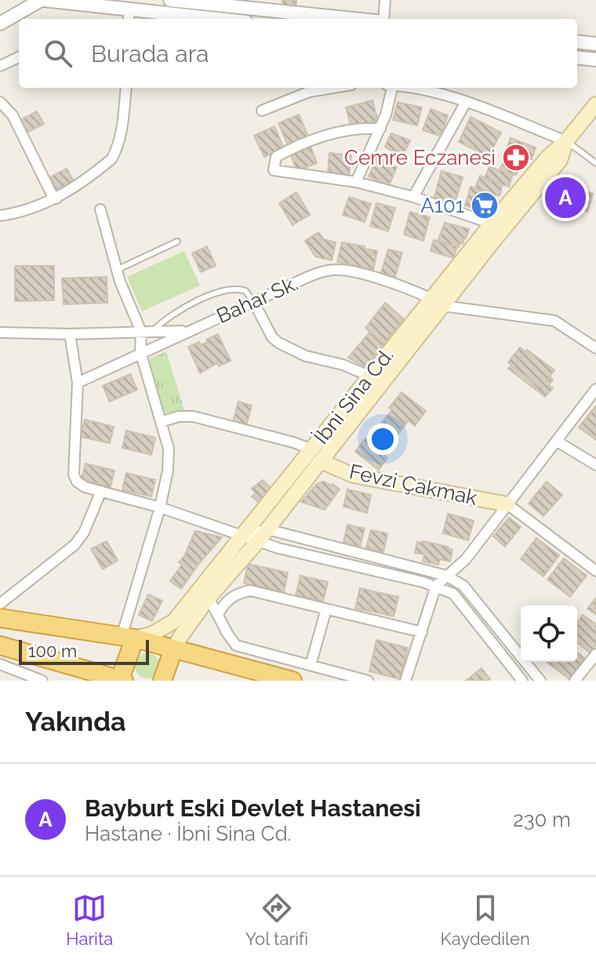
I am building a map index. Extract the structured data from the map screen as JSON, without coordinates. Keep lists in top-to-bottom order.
{
  "streets": {
    "main road": ["İbni Sina Cd.", "Fevzi Çakmak"],
    "street": ["Bahar Sk."]
  },
  "crossings": [
    ["Bahar Sk.", "İbni Sina Cd."],
    ["İbni Sina Cd.", "Fevzi Çakmak"]
  ],
  "places": {
    "pharmacy": ["Cemre Eczanesi"],
    "supermarket": ["A101"]
  },
  "scale_bar": "100 m",
  "page": {
    "search": "Burada ara",
    "pins": "A",
    "scale": "100 m",
    "heading": "Yakında",
    "list": [
      {
        "mark": "A",
        "name": "Bayburt Eski Devlet Hastanesi",
        "note": "Hastane · İbni Sina Cd.",
        "value": "230 m"
      }
    ],
    "nav": ["Harita", "Yol tarifi", "Kaydedilen"]
  }
}
